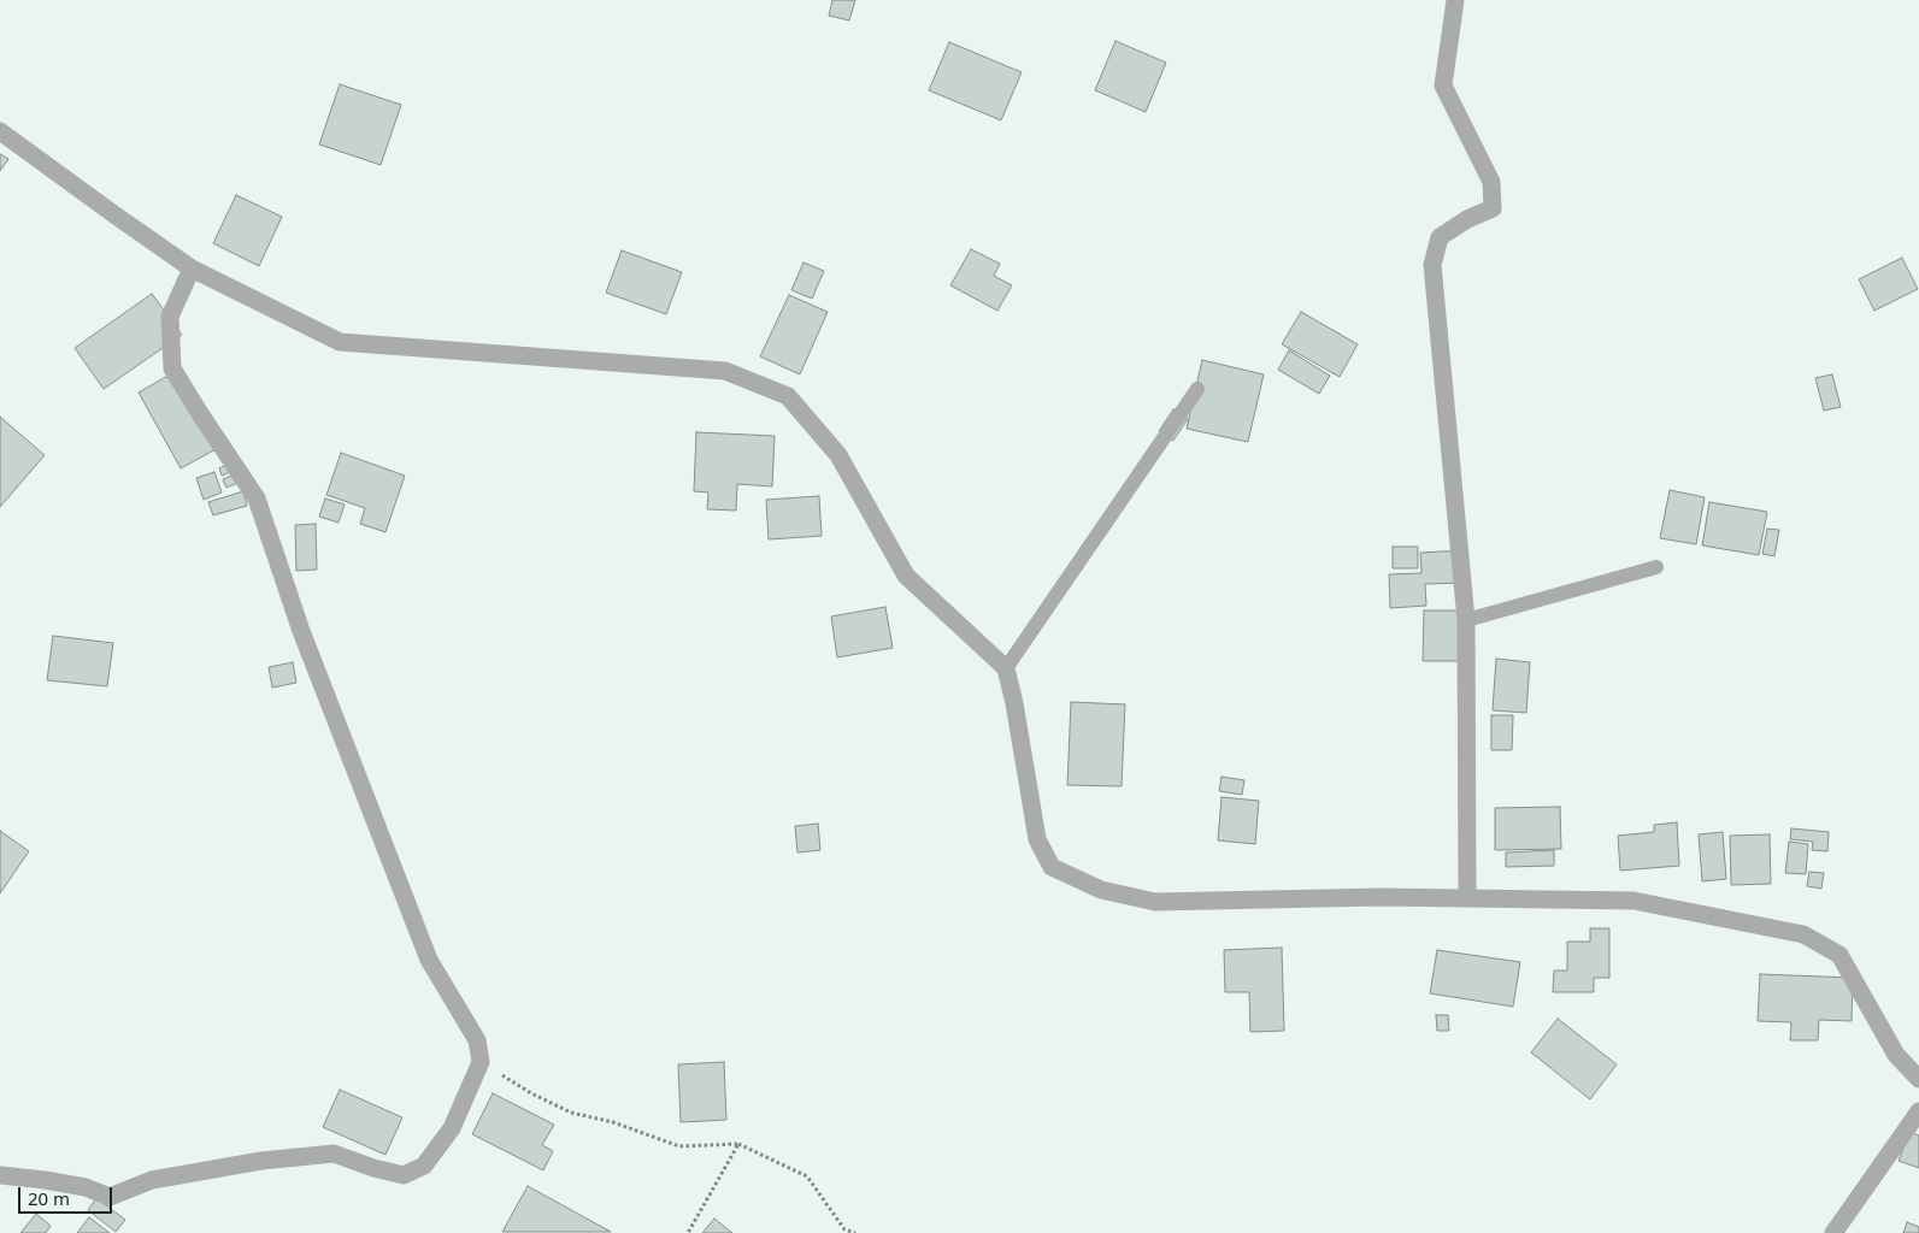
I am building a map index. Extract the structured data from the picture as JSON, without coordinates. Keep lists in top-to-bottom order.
{
  "scale_bar": "20 m"
}
